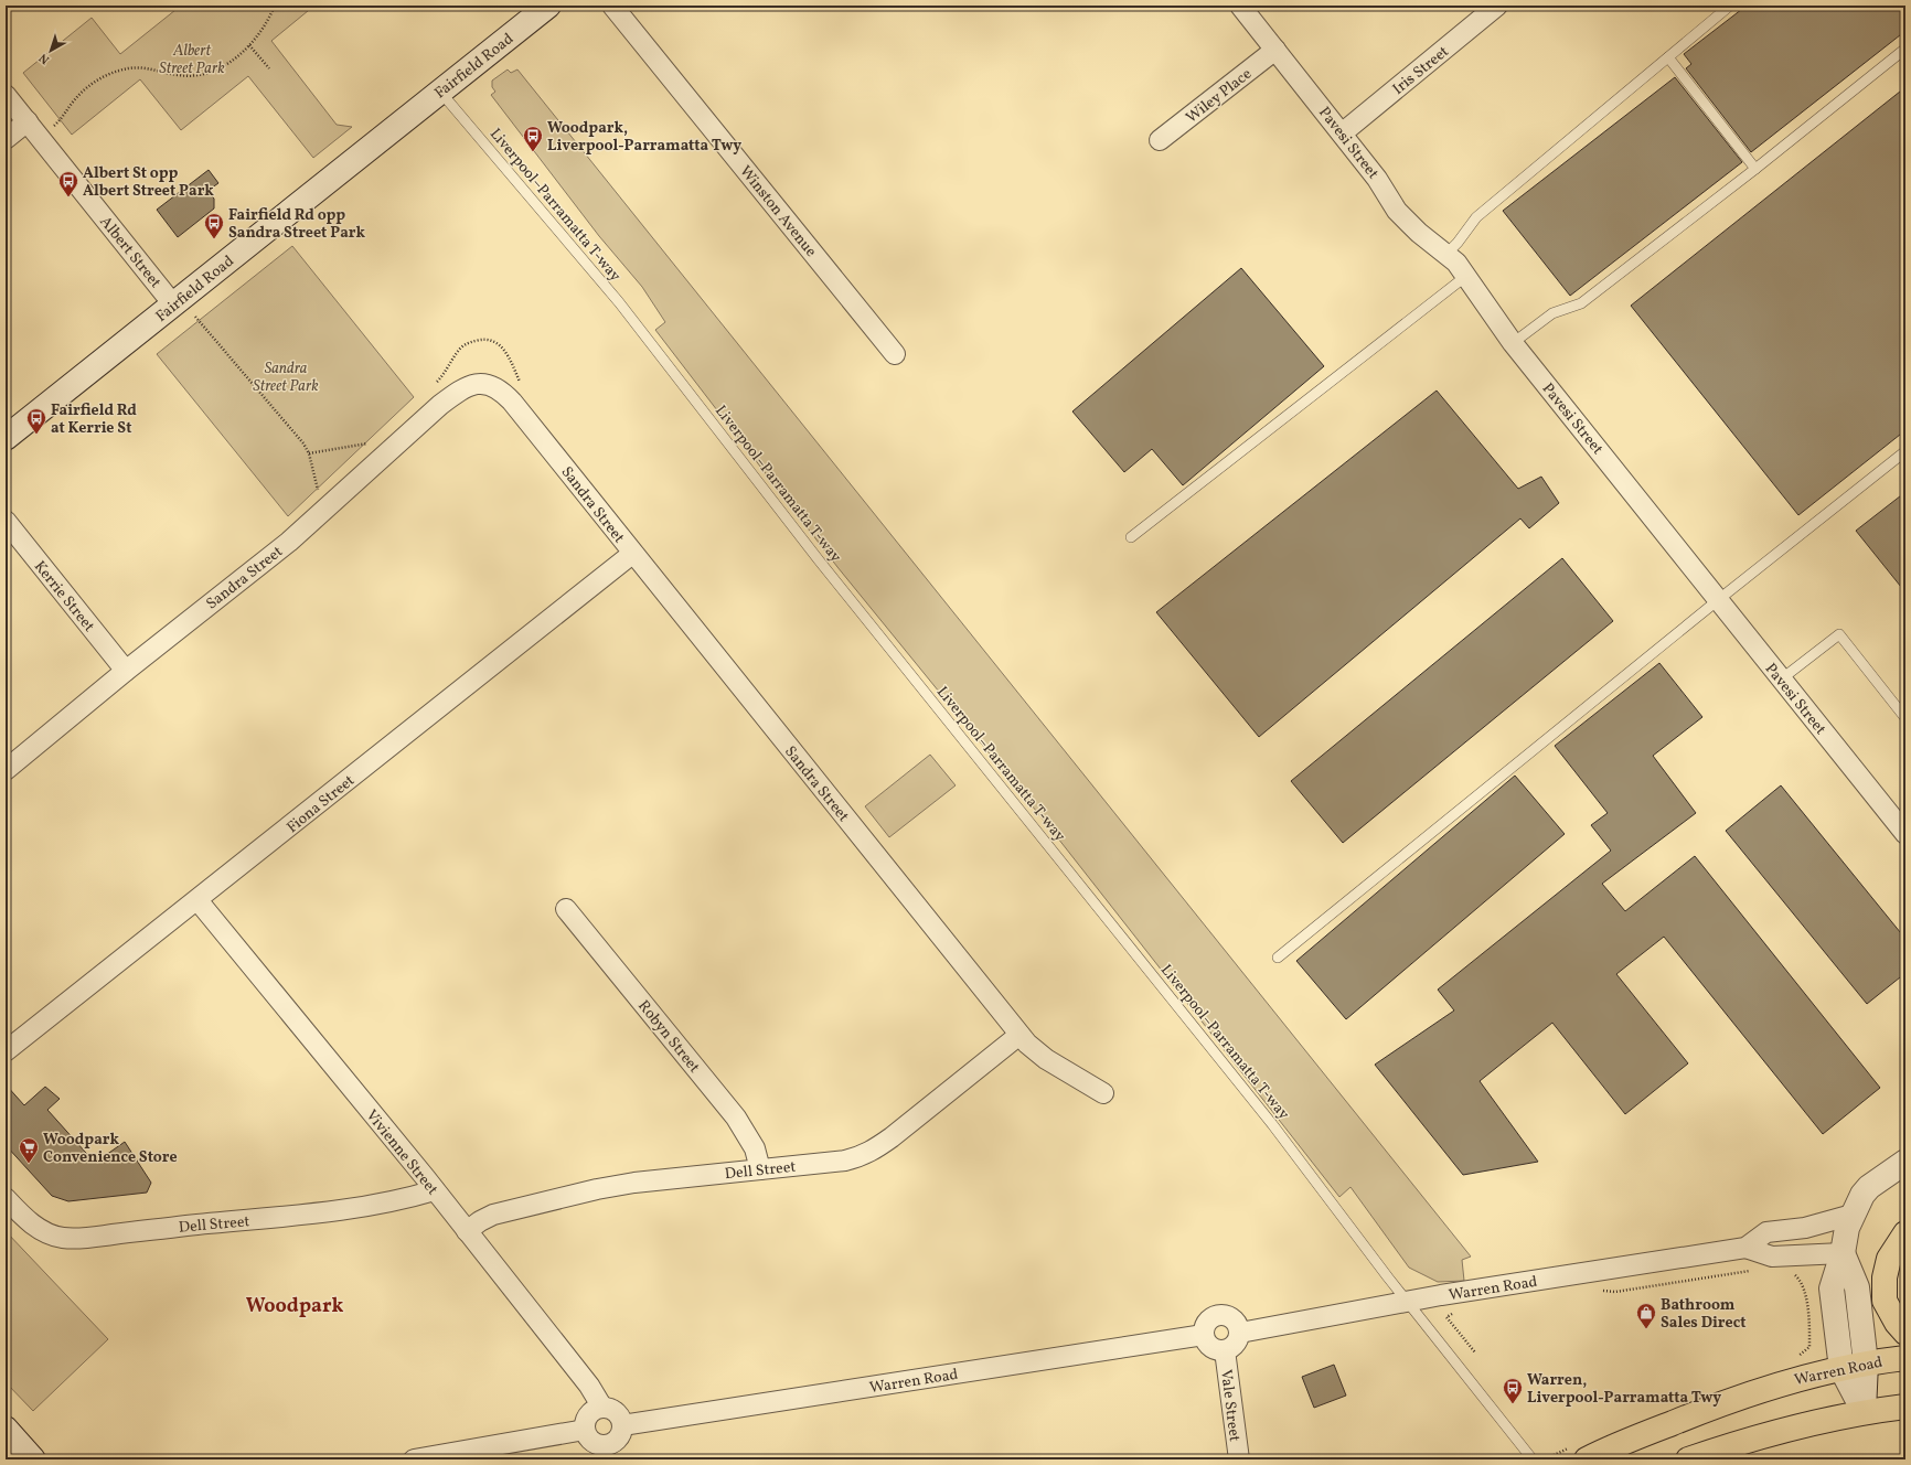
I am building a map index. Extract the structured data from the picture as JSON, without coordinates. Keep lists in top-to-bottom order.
{
  "streets": {
    "highway": ["Warren Road"],
    "main road": ["Fairfield Road"],
    "street": [
      "Iris Street",
      "Wiley Place",
      "Pavesi Street",
      "Winston Avenue",
      "Albert Street",
      "Sandra Street",
      "Kerrie Street",
      "Fiona Street",
      "Robyn Street",
      "Vivienne Street",
      "Dell Street",
      "Vale Street"
    ],
    "lane": ["Liverpool–Parramatta T-way"]
  },
  "crossings": [
    ["Fairfield Road", "Liverpool–Parramatta T-way"],
    ["Fairfield Road", "Albert Street"],
    ["Iris Street", "Pavesi Street"],
    ["Wiley Place", "Pavesi Street"],
    ["Liverpool–Parramatta T-way", "Warren Road"],
    ["Sandra Street", "Kerrie Street"],
    ["Sandra Street", "Fiona Street"],
    ["Sandra Street", "Dell Street"],
    ["Fiona Street", "Vivienne Street"],
    ["Robyn Street", "Dell Street"],
    ["Vivienne Street", "Dell Street"],
    ["Vivienne Street", "Warren Road"],
    ["Warren Road", "Vale Street"]
  ],
  "districts": ["Woodpark"],
  "parks": ["Albert Street Park", "Sandra Street Park"],
  "places": {
    "bus stop": [
      "Woodpark, Liverpool-Parramatta Twy",
      "Albert St opp Albert Street Park",
      "Fairfield Rd opp Sandra Street Park",
      "Fairfield Rd at Kerrie St",
      "Warren, Liverpool-Parramatta Twy"
    ],
    "supermarket": ["Woodpark Convenience Store"],
    "shop": ["Bathroom Sales Direct"]
  },
  "north": "bottom left"
}
